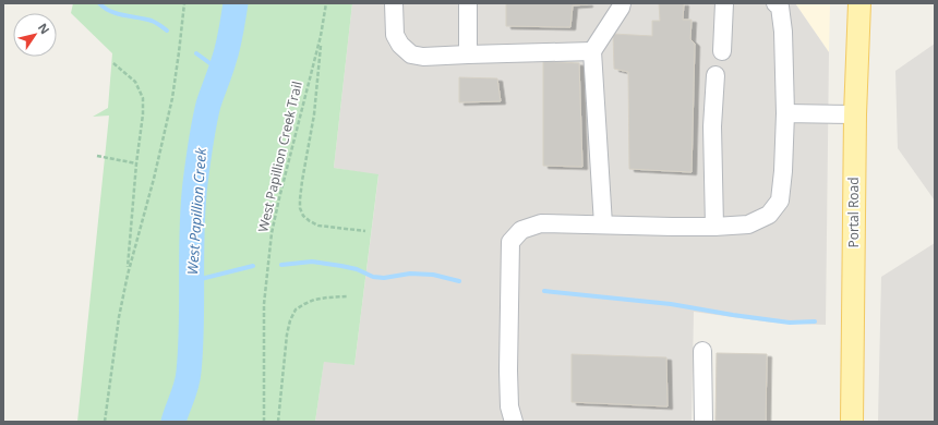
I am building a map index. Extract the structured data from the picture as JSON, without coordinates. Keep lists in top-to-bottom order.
{
  "streets": {
    "main road": ["Portal Road"],
    "path": ["West Papillion Creek Trail"]
  },
  "water": ["West Papillion Creek"],
  "north": "top right"
}
